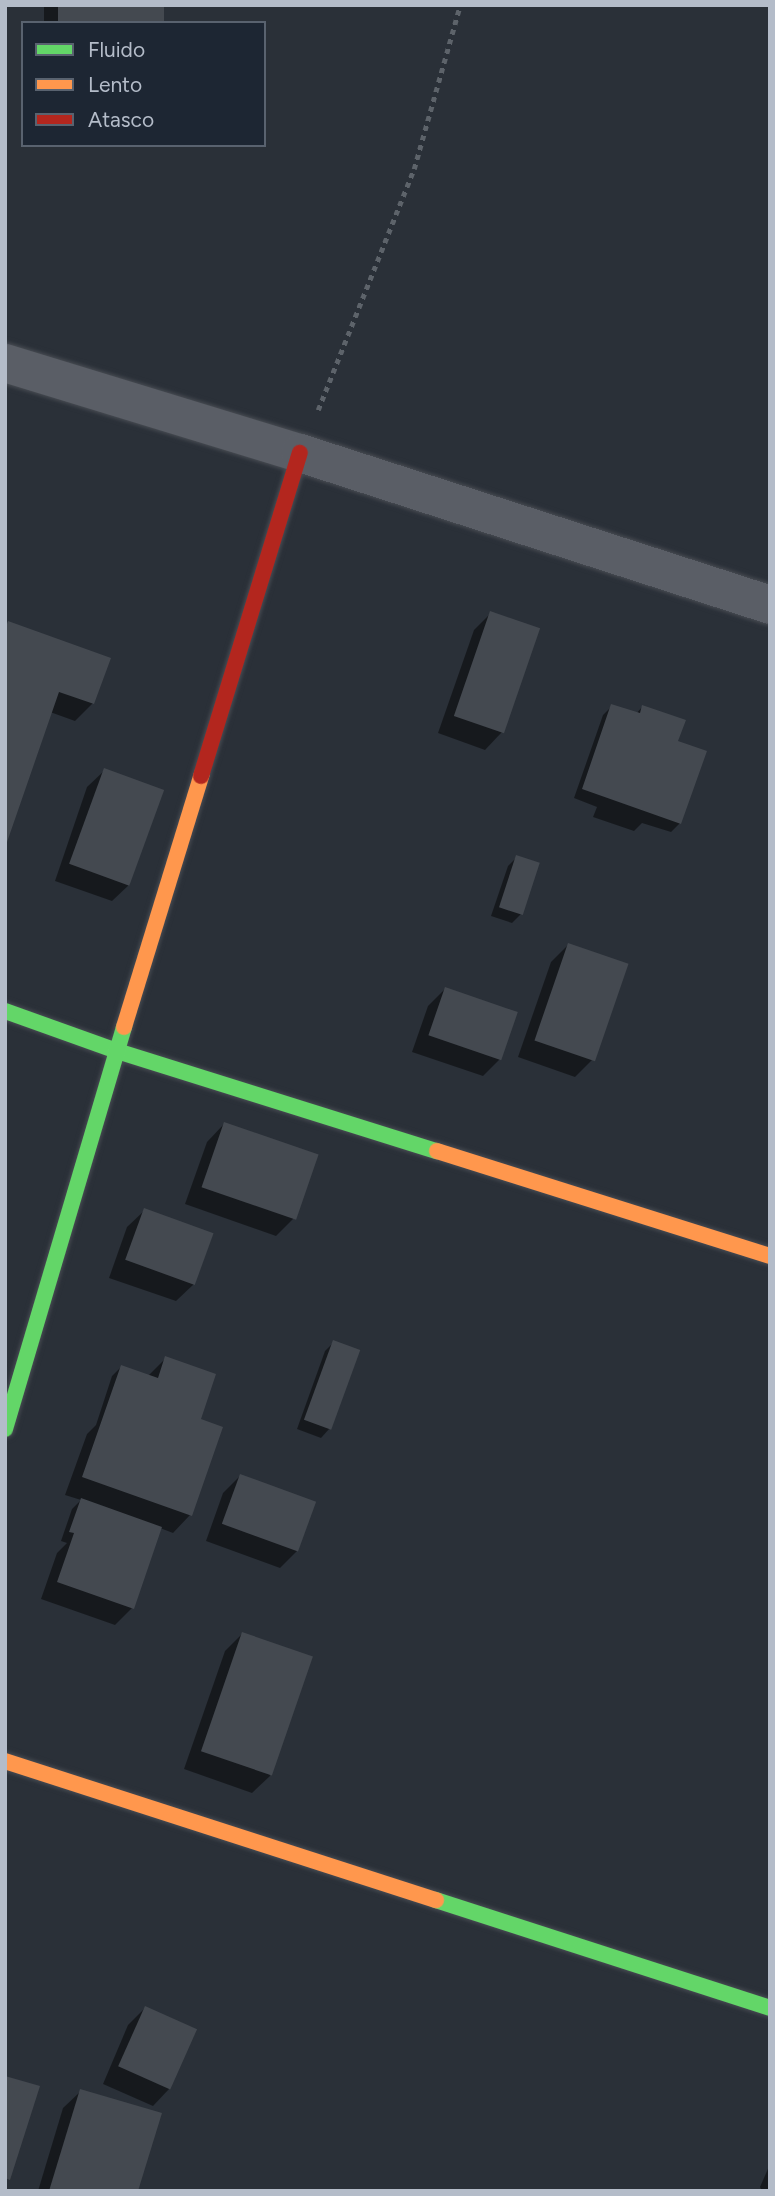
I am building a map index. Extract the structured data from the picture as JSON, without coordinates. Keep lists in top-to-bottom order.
{
  "legend": ["Fluido", "Lento", "Atasco"]
}
